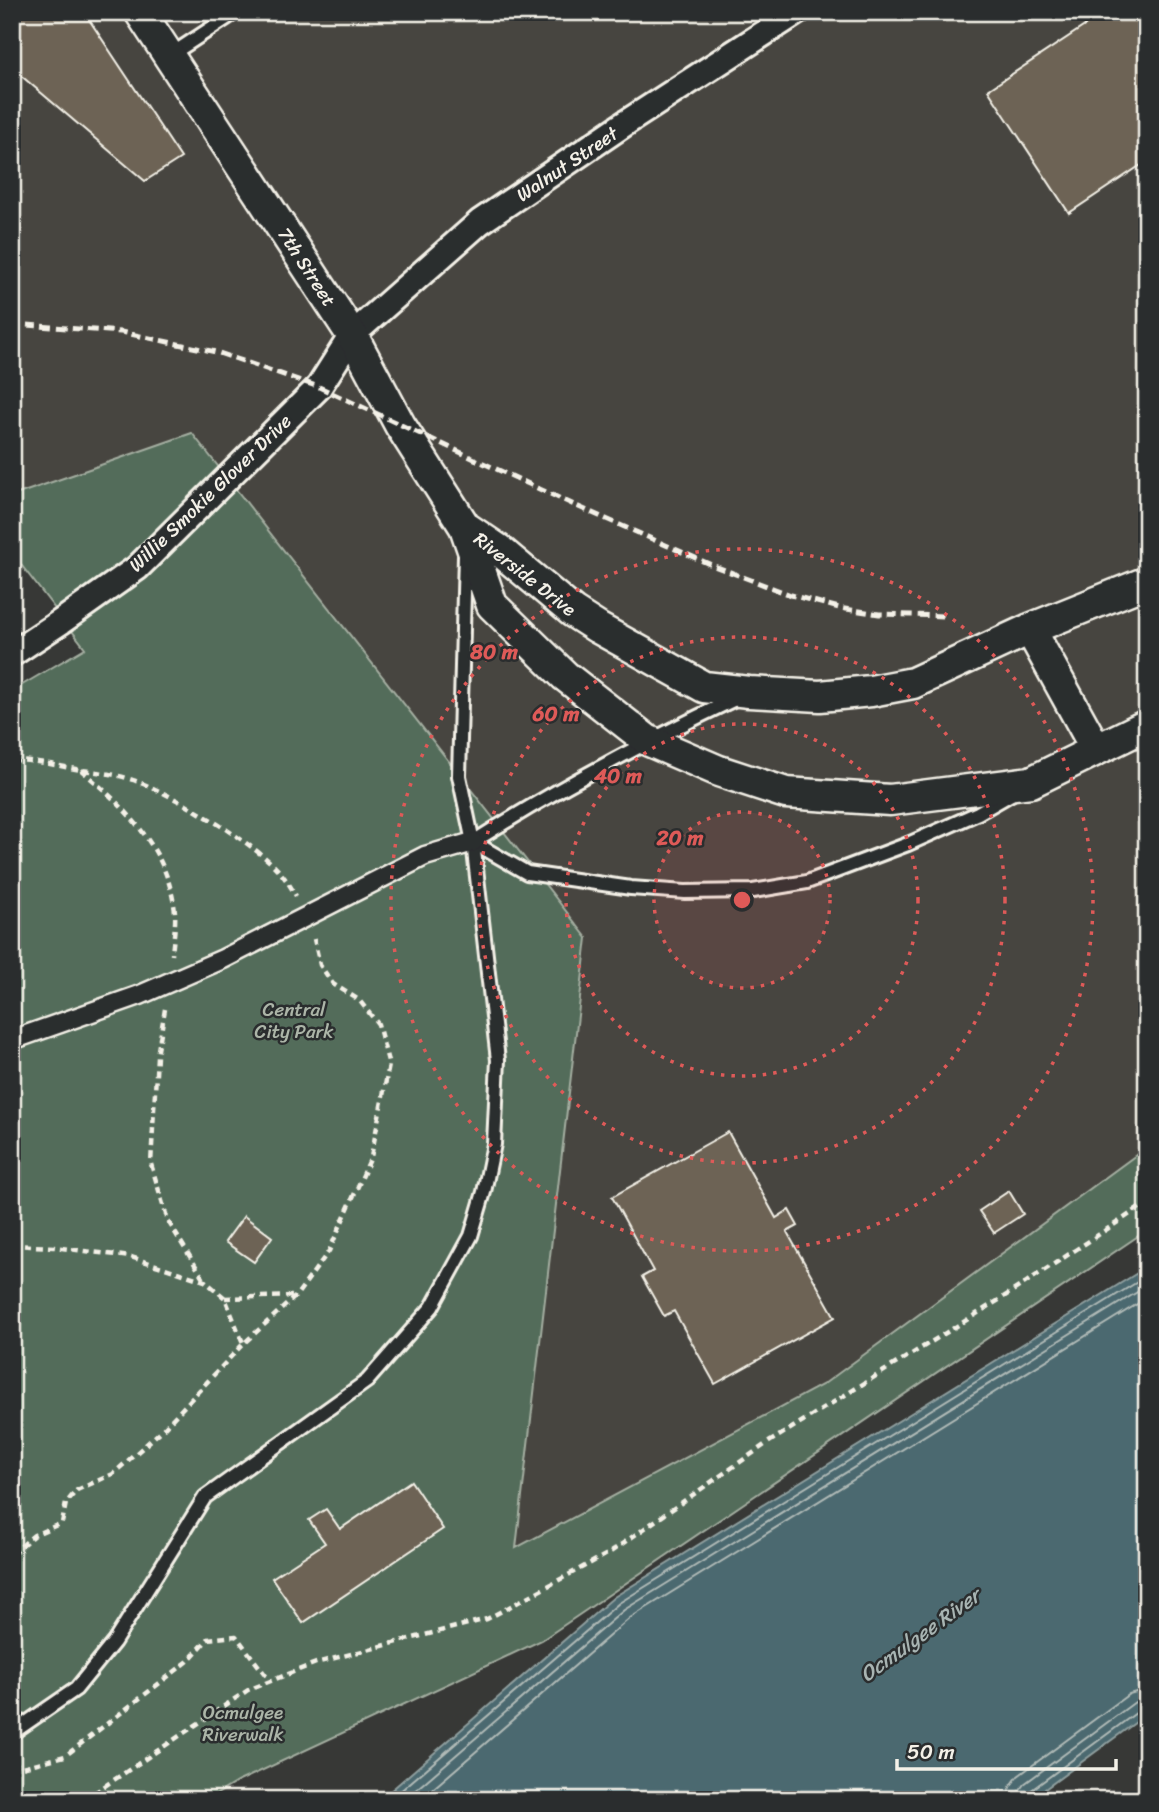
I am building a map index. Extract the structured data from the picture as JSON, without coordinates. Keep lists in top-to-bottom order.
{
  "streets": {
    "street": [
      "Walnut Street",
      "7th Street",
      "Willie Smokie Glover Drive",
      "Riverside Drive"
    ]
  },
  "crossings": [
    ["Walnut Street", "7th Street"],
    ["Walnut Street", "Willie Smokie Glover Drive"],
    ["7th Street", "Willie Smokie Glover Drive"],
    ["7th Street", "Riverside Drive"]
  ],
  "water": ["Ocmulgee River"],
  "parks": ["Central City Park", "Ocmulgee Riverwalk"],
  "scale_bar": "50 m",
  "rings": [
    "80 m",
    "60 m",
    "40 m",
    "20 m"
  ]
}
